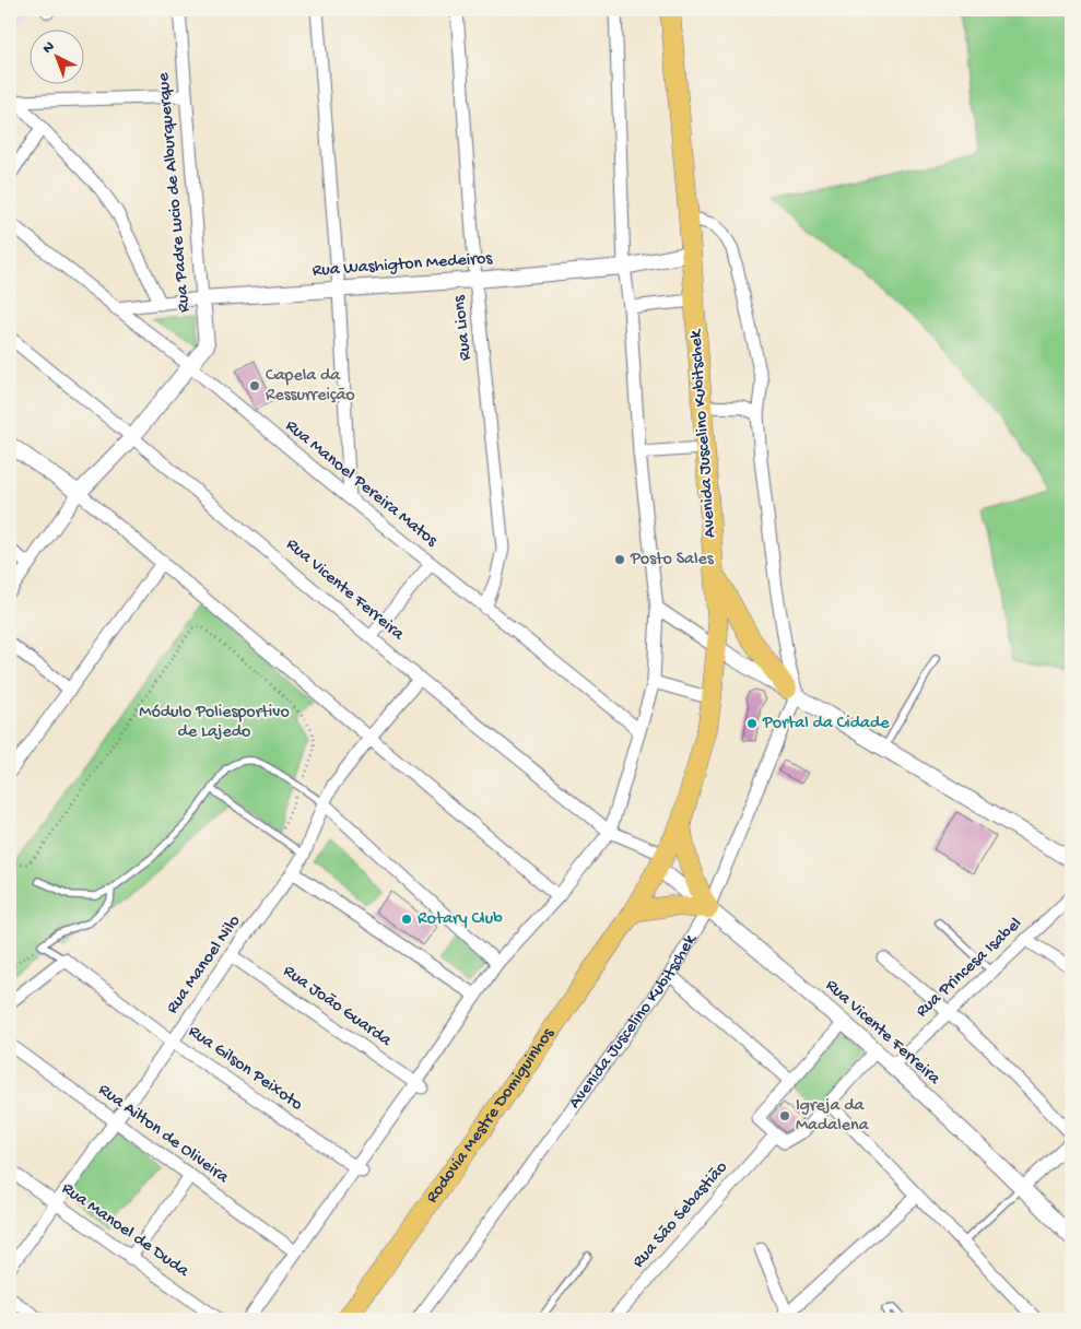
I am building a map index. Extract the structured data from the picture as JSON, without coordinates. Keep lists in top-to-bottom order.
{
  "streets": {
    "main road": ["Avenida Juscelino Kubitschek", "Rodovia Mestre Domiguinhos"],
    "street": [
      "Rua Padre Lucio de Alburquerque",
      "Rua Washigton Medeiros",
      "Rua Lions",
      "Rua Manoel Pereira Matos",
      "Rua Vicente Ferreira",
      "Rua Manoel Nilo",
      "Rua Princesa Isabel",
      "Rua João Guarda",
      "Rua Gilson Peixoto",
      "Rua Ailton de Oliveira",
      "Rua São Sebastião",
      "Rua Manoel de Duda"
    ]
  },
  "crossings": [
    ["Rua Padre Lucio de Alburquerque", "Rua Washigton Medeiros"],
    ["Rua Padre Lucio de Alburquerque", "Rua Manoel Pereira Matos"],
    ["Rua Padre Lucio de Alburquerque", "Rua Vicente Ferreira"],
    ["Rua Washigton Medeiros", "Rua Lions"],
    ["Rua Washigton Medeiros", "Avenida Juscelino Kubitschek"],
    ["Rua Washigton Medeiros", "Rua Manoel Pereira Matos"],
    ["Rua Lions", "Rua Manoel Pereira Matos"],
    ["Avenida Juscelino Kubitschek", "Rua Vicente Ferreira"],
    ["Avenida Juscelino Kubitschek", "Rodovia Mestre Domiguinhos"],
    ["Rua Vicente Ferreira", "Rua Manoel Nilo"],
    ["Rua Vicente Ferreira", "Rua Princesa Isabel"],
    ["Rua Manoel Nilo", "Rua João Guarda"],
    ["Rua Manoel Nilo", "Rua Gilson Peixoto"],
    ["Rua Manoel Nilo", "Rua Ailton de Oliveira"],
    ["Rua Manoel Nilo", "Rua Manoel de Duda"]
  ],
  "parks": ["Módulo Poliesportivo de Lajedo"],
  "places": [
    "Capela da Ressurreição",
    "Posto Sales",
    "Portal da Cidade",
    "Rotary Club",
    "Igreja da Madalena"
  ],
  "north": "top left"
}
